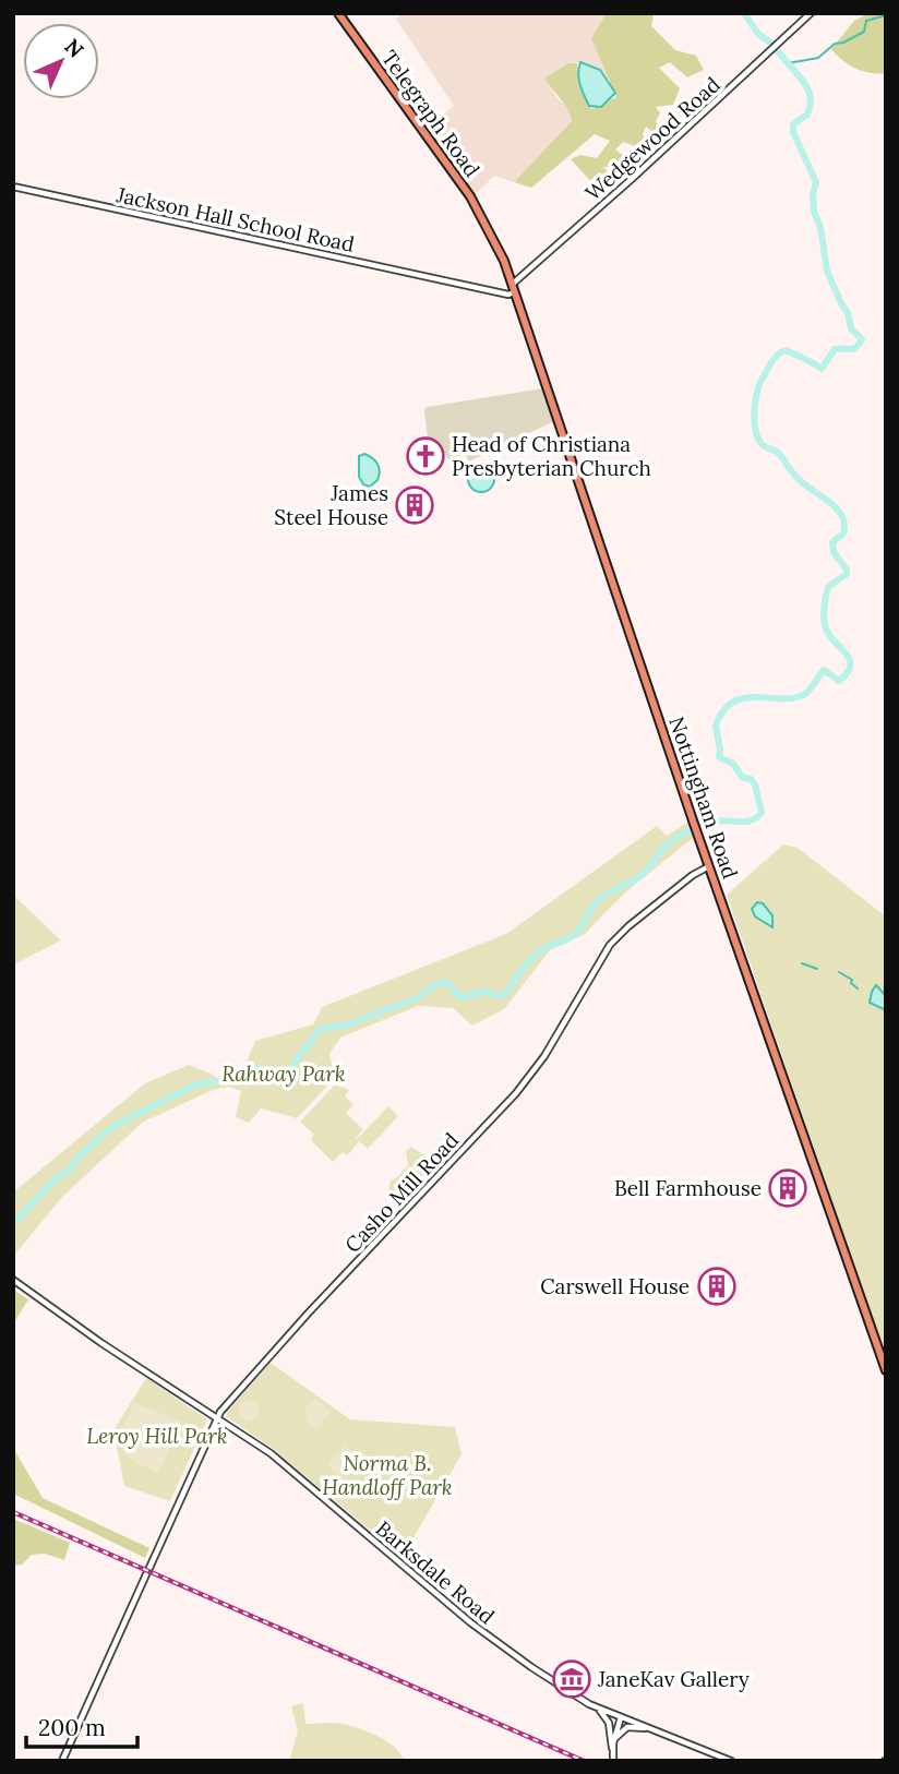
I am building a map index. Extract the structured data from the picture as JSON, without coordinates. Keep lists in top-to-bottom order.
{
  "streets": {
    "main road": ["Telegraph Road", "Nottingham Road"],
    "street": [
      "Wedgewood Road",
      "Jackson Hall School Road",
      "Casho Mill Road",
      "Barksdale Road"
    ]
  },
  "crossings": [
    ["Telegraph Road", "Nottingham Road"],
    ["Wedgewood Road", "Jackson Hall School Road"],
    ["Wedgewood Road", "Nottingham Road"],
    ["Jackson Hall School Road", "Nottingham Road"],
    ["Nottingham Road", "Casho Mill Road"],
    ["Casho Mill Road", "Barksdale Road"]
  ],
  "parks": ["Rahway Park", "Leroy Hill Park", "Norma B. Handloff Park"],
  "places": {
    "church": ["Head of Christiana Presbyterian Church"],
    "building": ["James Steel House", "Bell Farmhouse", "Carswell House"],
    "museum": ["JaneKav Gallery"]
  },
  "scale_bar": "200 m",
  "north": "top right"
}
